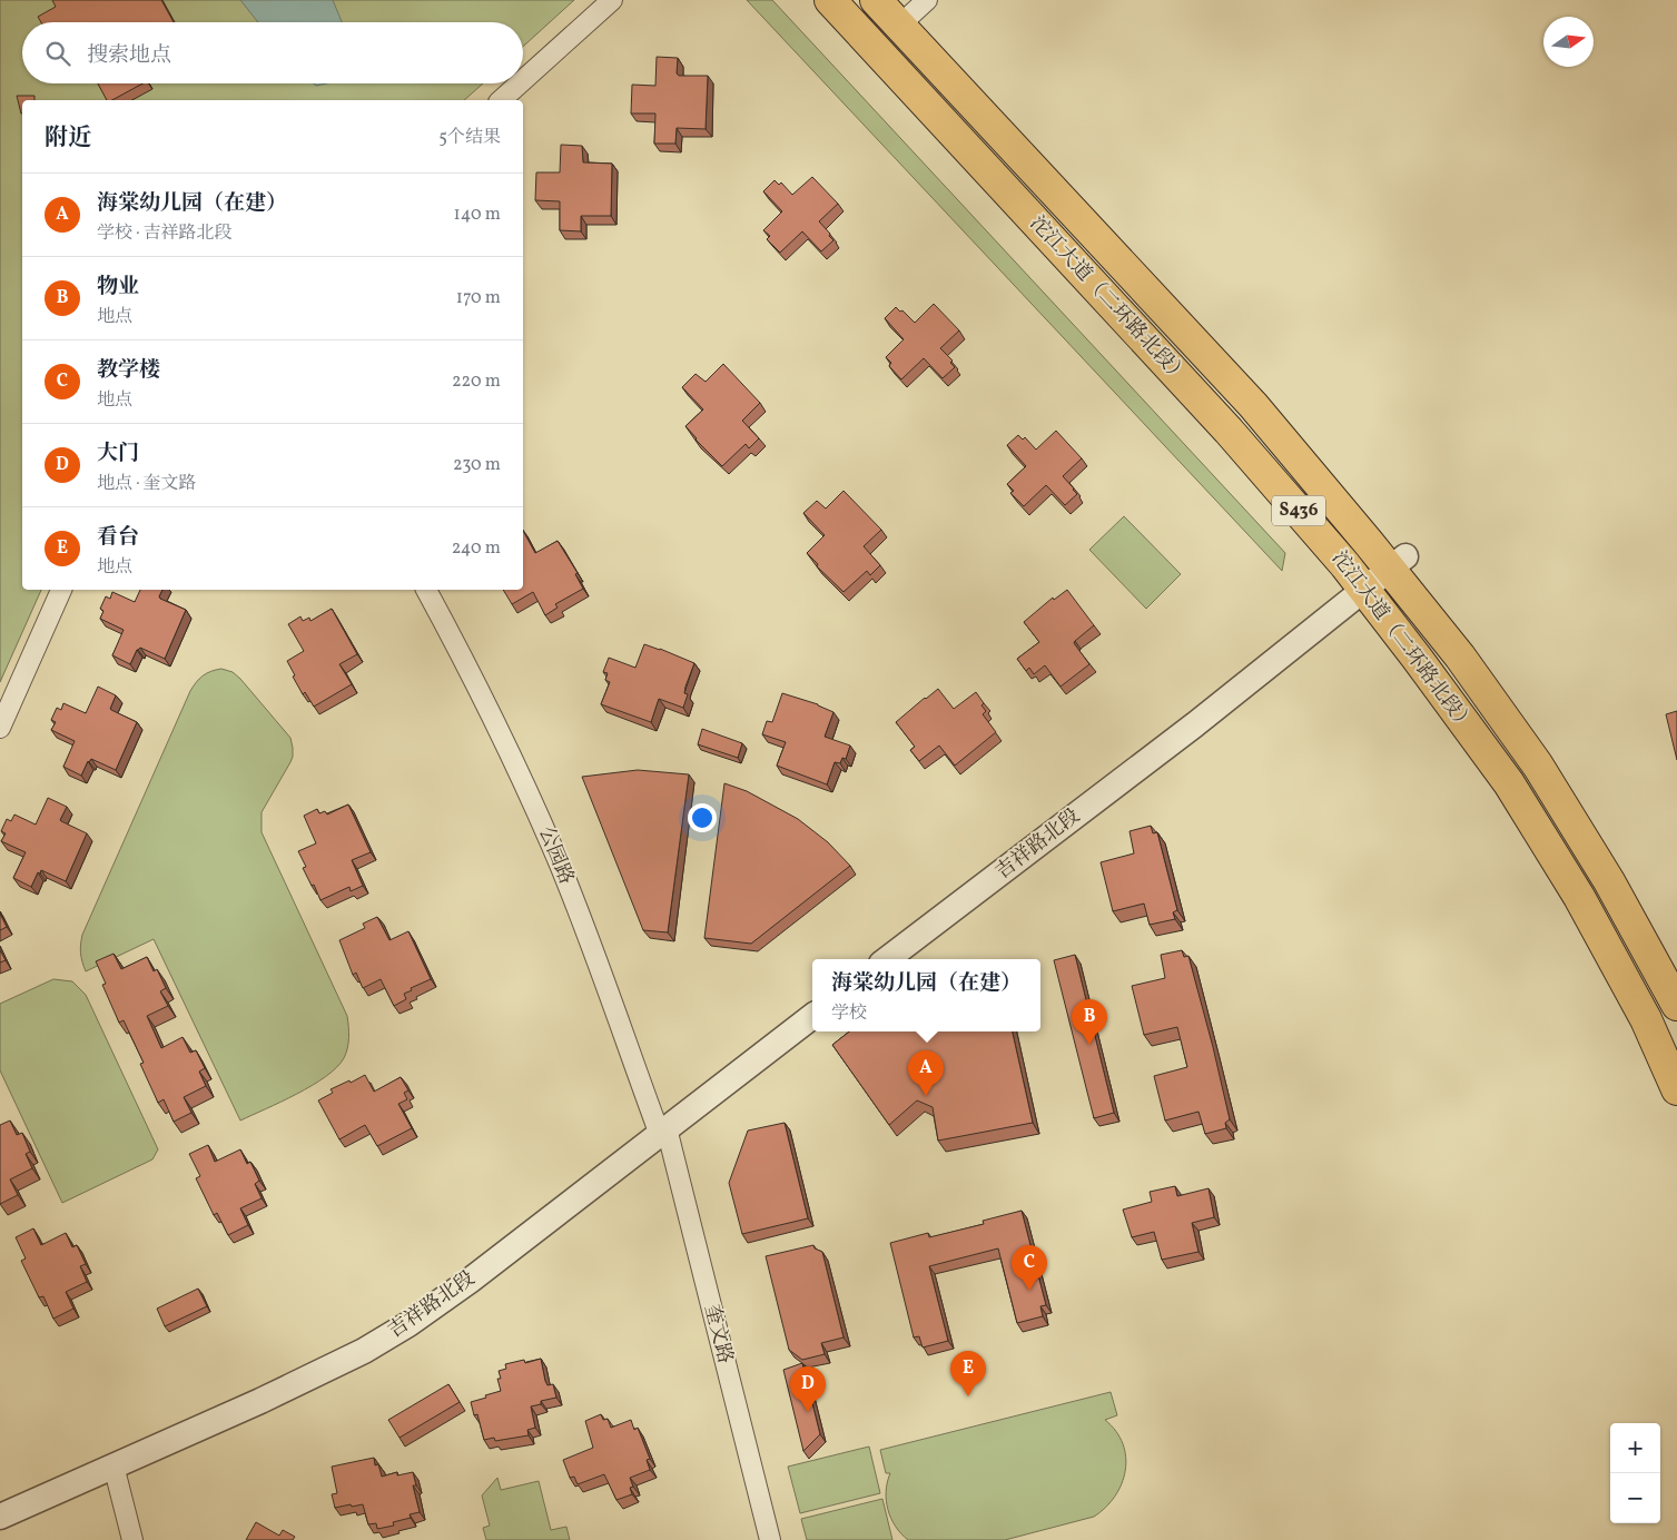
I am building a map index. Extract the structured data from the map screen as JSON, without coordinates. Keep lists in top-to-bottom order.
{
  "streets": {
    "highway": ["沱江大道（二环路北段）", "S436"],
    "street": ["吉祥路北段", "公园路", "奎文路"]
  },
  "crossings": [
    ["沱江大道（二环路北段）", "吉祥路北段"],
    ["吉祥路北段", "公园路"],
    ["吉祥路北段", "奎文路"],
    ["公园路", "奎文路"]
  ],
  "north": "right",
  "page": {
    "search": "搜索地点",
    "heading": ["附近", "5个结果"],
    "list": [
      {
        "mark": "A",
        "name": "海棠幼儿园（在建）",
        "note": "学校 · 吉祥路北段",
        "value": "140 m"
      },
      {
        "mark": "B",
        "name": "物业",
        "note": "地点",
        "value": "170 m"
      },
      {
        "mark": "C",
        "name": "教学楼",
        "note": "地点",
        "value": "220 m"
      },
      {
        "mark": "D",
        "name": "大门",
        "note": "地点 · 奎文路",
        "value": "230 m"
      },
      {
        "mark": "E",
        "name": "看台",
        "note": "地点",
        "value": "240 m"
      }
    ],
    "popup": ["海棠幼儿园（在建）", "学校"],
    "pins": [
      "B",
      "A",
      "C",
      "E",
      "D"
    ],
    "map_buttons": ["+", "−"]
  }
}
